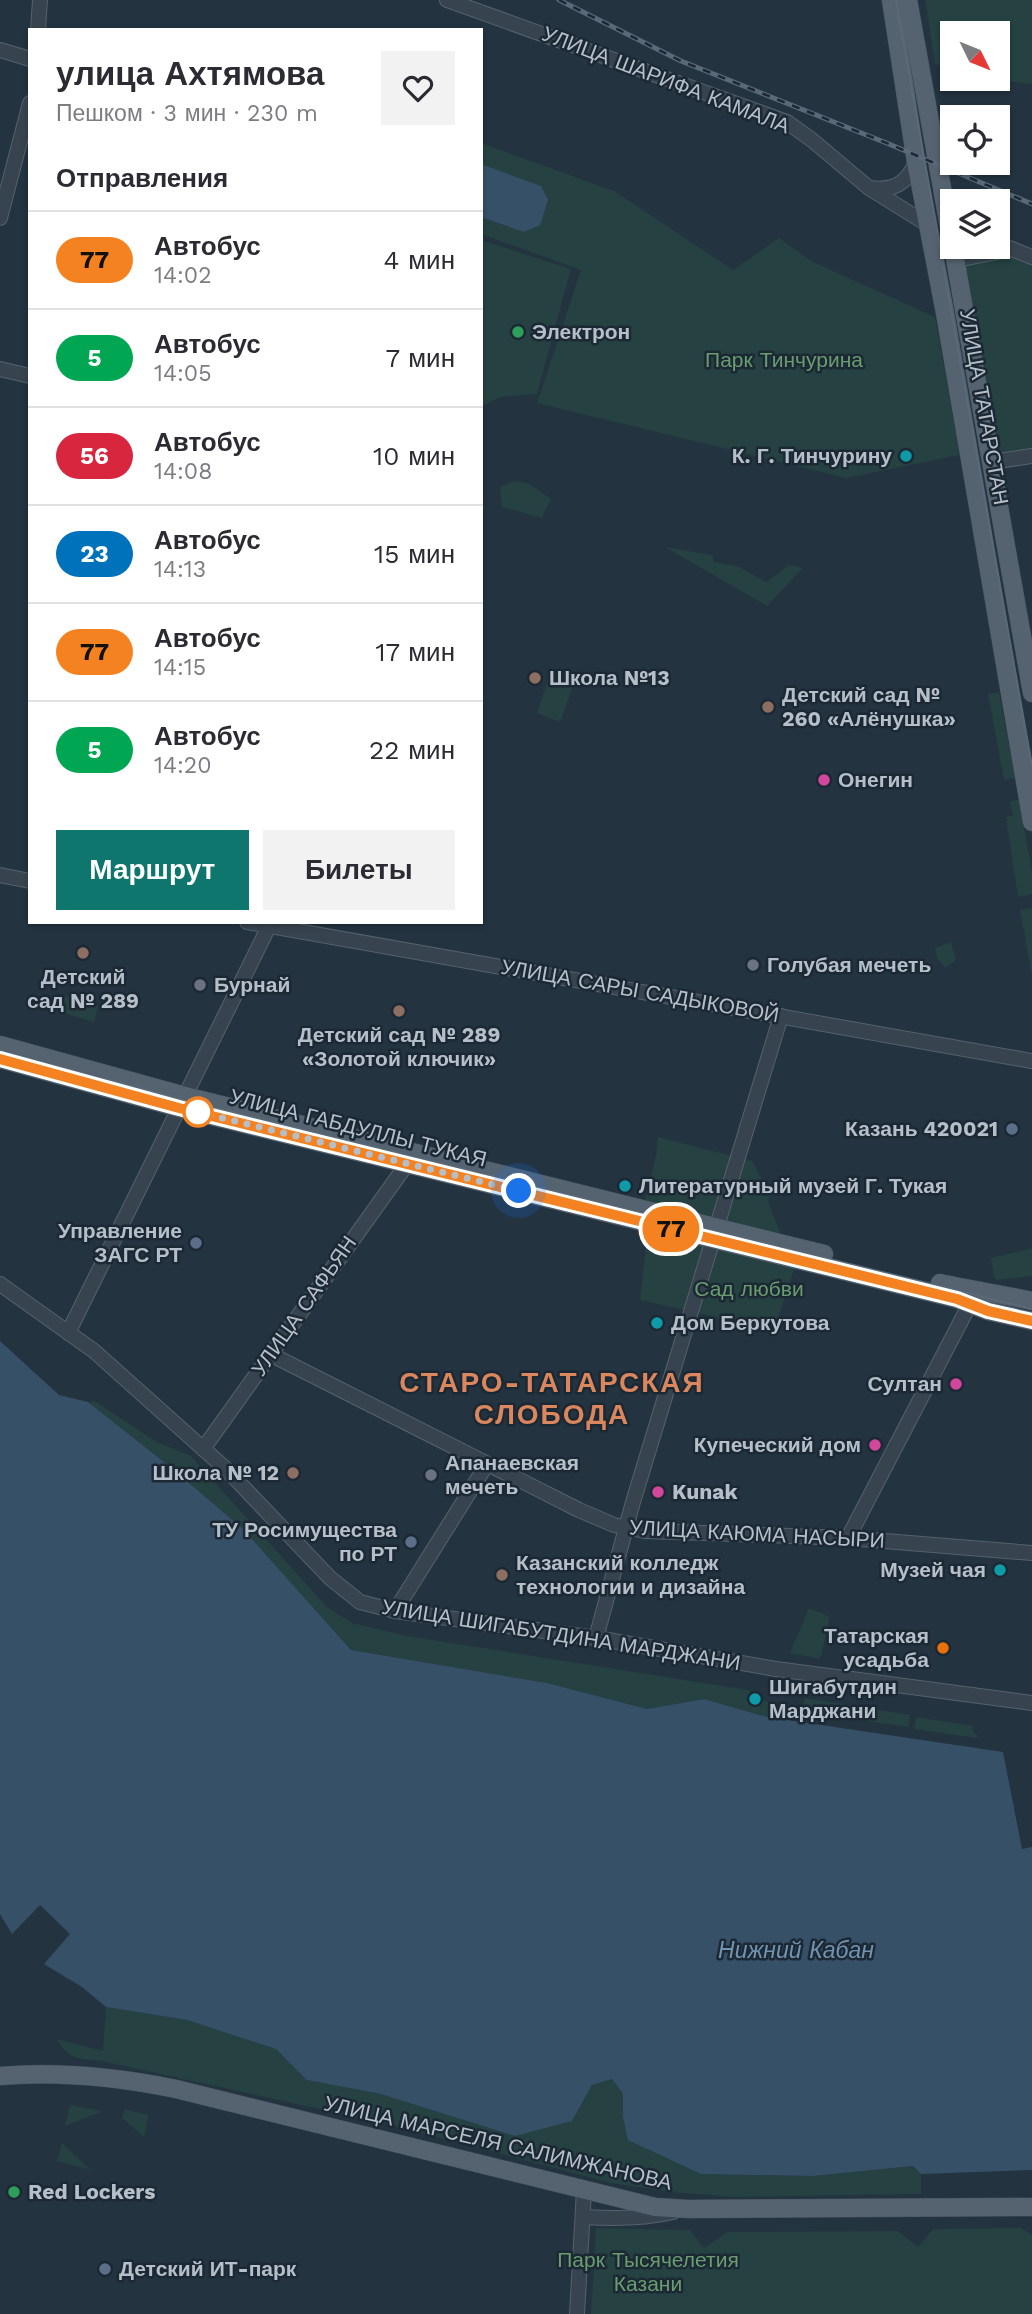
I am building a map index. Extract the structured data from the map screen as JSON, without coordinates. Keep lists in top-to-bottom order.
{
  "streets": {
    "main road": ["УЛИЦА ТАТАРСТАН", "УЛИЦА ГАБДУЛЛЫ ТУКАЯ", "УЛИЦА МАРСЕЛЯ САЛИМЖАНОВА"],
    "street": [
      "УЛИЦА ШАРИФА КАМАЛА",
      "УЛИЦА САРЫ САДЫКОВОЙ",
      "УЛИЦА САФЬЯН",
      "УЛИЦА КАЮМА НАСЫРИ",
      "УЛИЦА ШИГАБУТДИНА МАРДЖАНИ"
    ]
  },
  "crossings": [
    ["УЛИЦА ШАРИФА КАМАЛА", "УЛИЦА ТАТАРСТАН"],
    ["УЛИЦА ГАБДУЛЛЫ ТУКАЯ", "УЛИЦА САФЬЯН"],
    ["УЛИЦА САФЬЯН", "УЛИЦА КАЮМА НАСЫРИ"],
    ["УЛИЦА САФЬЯН", "УЛИЦА ШИГАБУТДИНА МАРДЖАНИ"]
  ],
  "districts": ["СТАРО-ТАТАРСКАЯ СЛОБОДА"],
  "water": ["Нижний Кабан"],
  "parks": ["Парк Тинчурина", "Сад любви", "Парк Тысячелетия Казани"],
  "places": [
    "Электрон",
    "К. Г. Тинчурину",
    "Школа №13",
    "Детский сад № 260 «Алёнушка»",
    "Онегин",
    "Детский сад № 289",
    "Голубая мечеть",
    "Бурнай",
    "Детский сад № 289 «Золотой ключик»",
    "Казань 420021",
    "Литературный музей Г. Тукая",
    "Управление ЗАГС РТ",
    "Дом Беркутова",
    "Султан",
    "Купеческий дом",
    "Школа № 12",
    "Апанаевская мечеть",
    "Kunak",
    "ТУ Росимущества по РТ",
    "Музей чая",
    "Казанский колледж технологии и дизайна",
    "Татарская усадьба",
    "Шигабутдин Марджани",
    "Red Lockers",
    "Детский ИТ-парк"
  ],
  "lines": ["bus line 77"],
  "north": "bottom right",
  "page": {
    "on_map": "77",
    "heading": [
      ["улица Ахтямова", "Пешком · 3 мин · 230 m"],
      "Отправления"
    ],
    "list": [
      {
        "mark": "77",
        "name": "Автобус",
        "note": "14:02",
        "value": "4 мин"
      },
      {
        "mark": "5",
        "name": "Автобус",
        "note": "14:05",
        "value": "7 мин"
      },
      {
        "mark": "56",
        "name": "Автобус",
        "note": "14:08",
        "value": "10 мин"
      },
      {
        "mark": "23",
        "name": "Автобус",
        "note": "14:13",
        "value": "15 мин"
      },
      {
        "mark": "77",
        "name": "Автобус",
        "note": "14:15",
        "value": "17 мин"
      },
      {
        "mark": "5",
        "name": "Автобус",
        "note": "14:20",
        "value": "22 мин"
      }
    ],
    "buttons": ["Маршрут", "Билеты"]
  }
}
